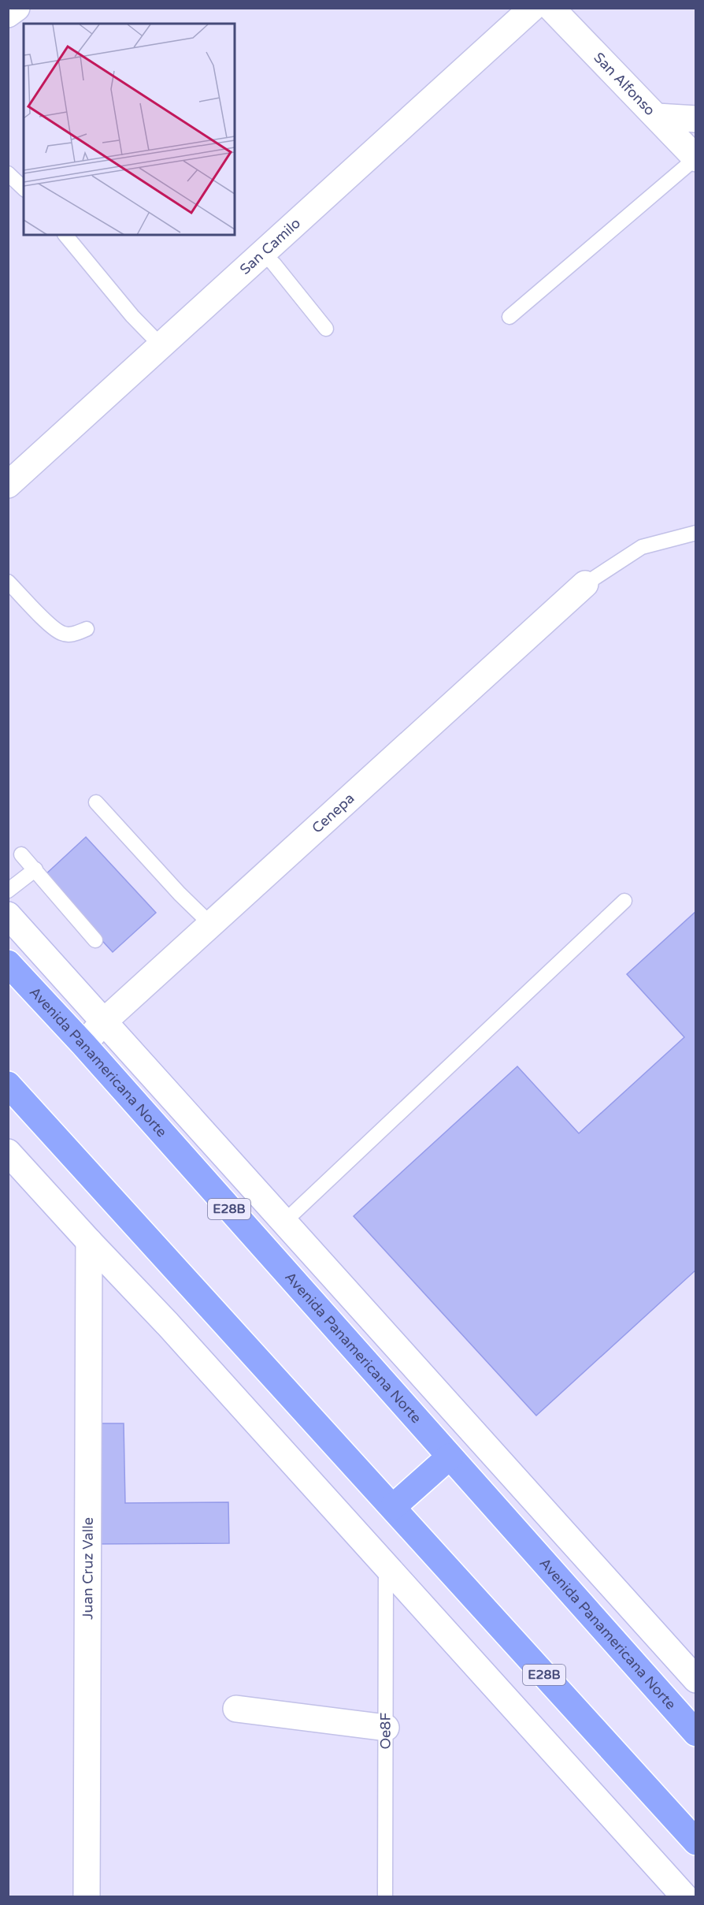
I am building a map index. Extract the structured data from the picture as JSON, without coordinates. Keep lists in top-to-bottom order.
{
  "streets": {
    "highway": ["Avenida Panamericana Norte", "E28B"],
    "street": [
      "San Alfonso",
      "San Camilo",
      "Cenepa",
      "Juan Cruz Valle"
    ],
    "lane": ["Oe8F"]
  },
  "crossings": [
    ["Cenepa", "Avenida Panamericana Norte"]
  ]
}
